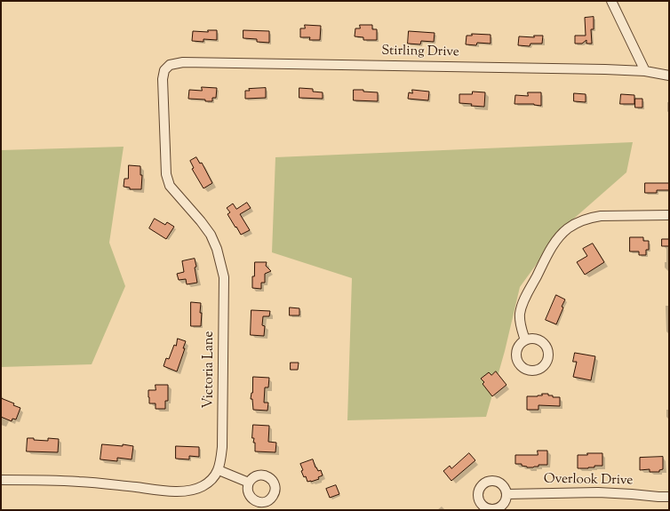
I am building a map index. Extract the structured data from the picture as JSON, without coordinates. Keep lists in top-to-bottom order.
{
  "streets": {
    "street": ["Stirling Drive", "Victoria Lane", "Overlook Drive"]
  },
  "crossings": [
    ["Stirling Drive", "Victoria Lane"]
  ]
}
